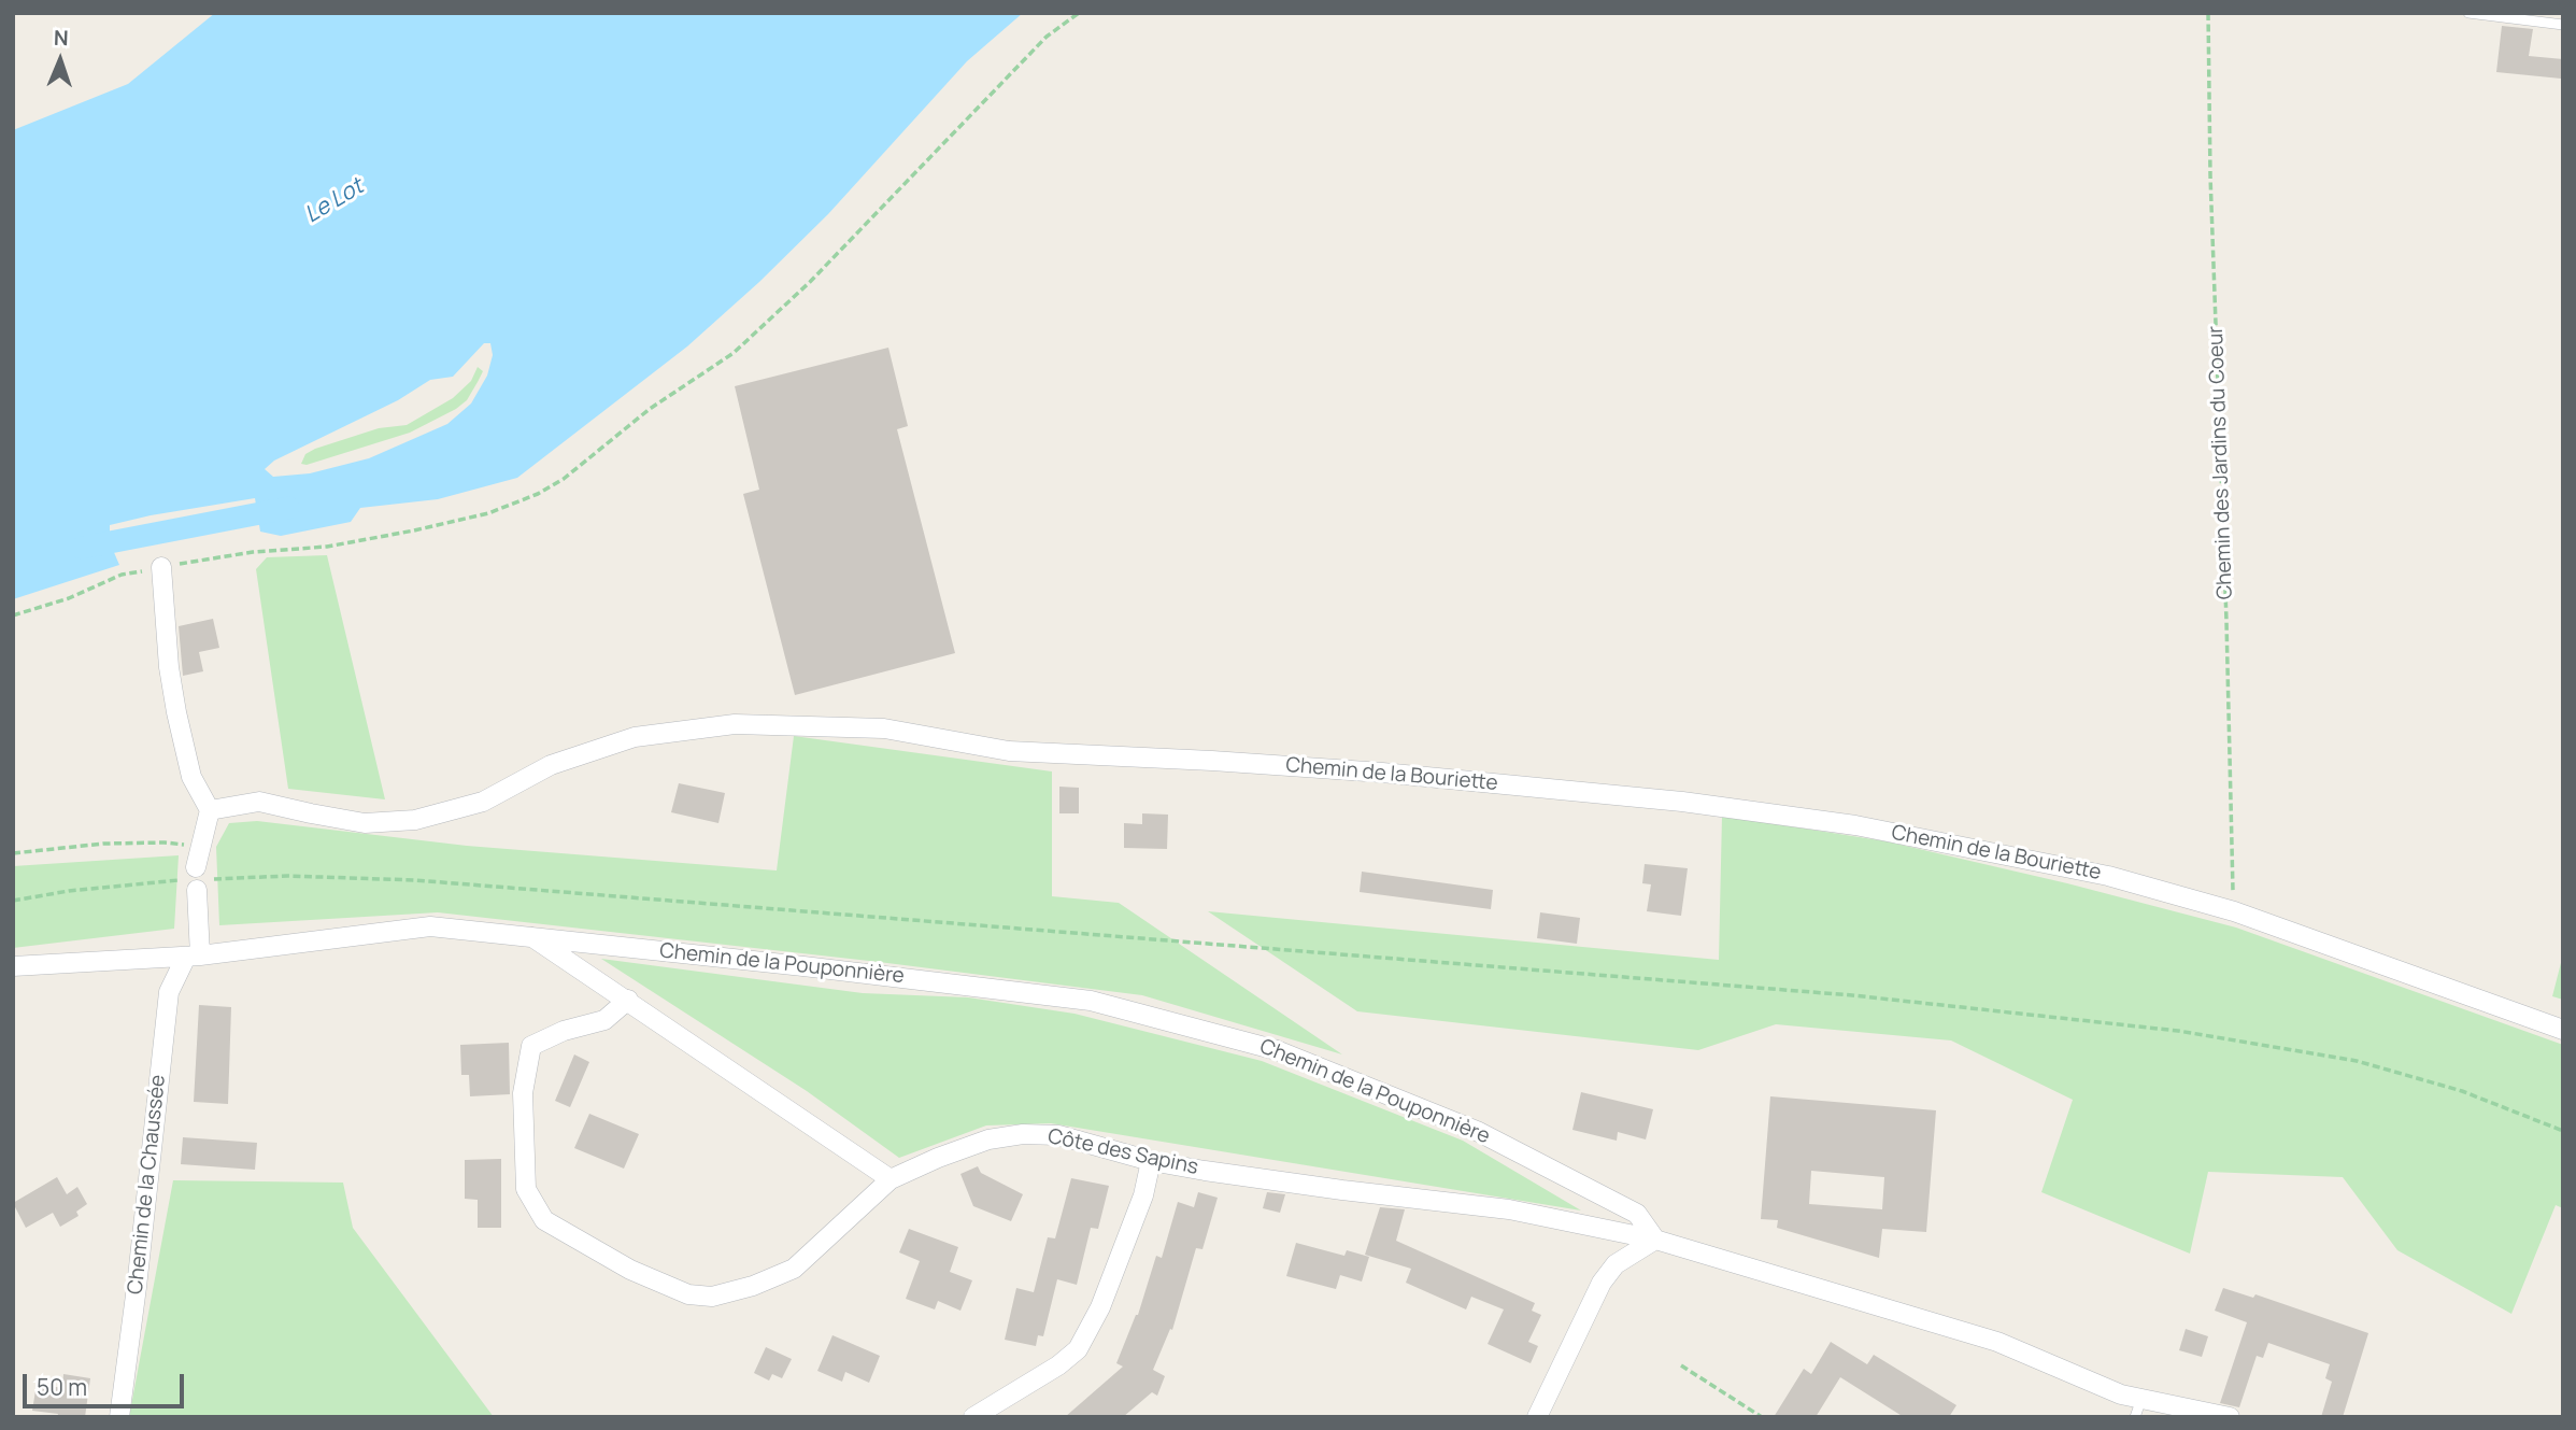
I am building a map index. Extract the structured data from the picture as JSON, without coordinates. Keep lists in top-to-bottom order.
{
  "streets": {
    "street": [
      "Chemin de la Bouriette",
      "Chemin de la Pouponnière",
      "Côte des Sapins",
      "Chemin de la Chaussée"
    ],
    "path": ["Chemin des Jardins du Coeur"]
  },
  "crossings": [
    ["Chemin des Jardins du Coeur", "Chemin de la Bouriette"],
    ["Chemin de la Bouriette", "Chemin de la Chaussée"],
    ["Chemin de la Pouponnière", "Côte des Sapins"],
    ["Chemin de la Pouponnière", "Chemin de la Chaussée"]
  ],
  "water": ["Le Lot"],
  "scale_bar": "50 m",
  "north": "top"
}
